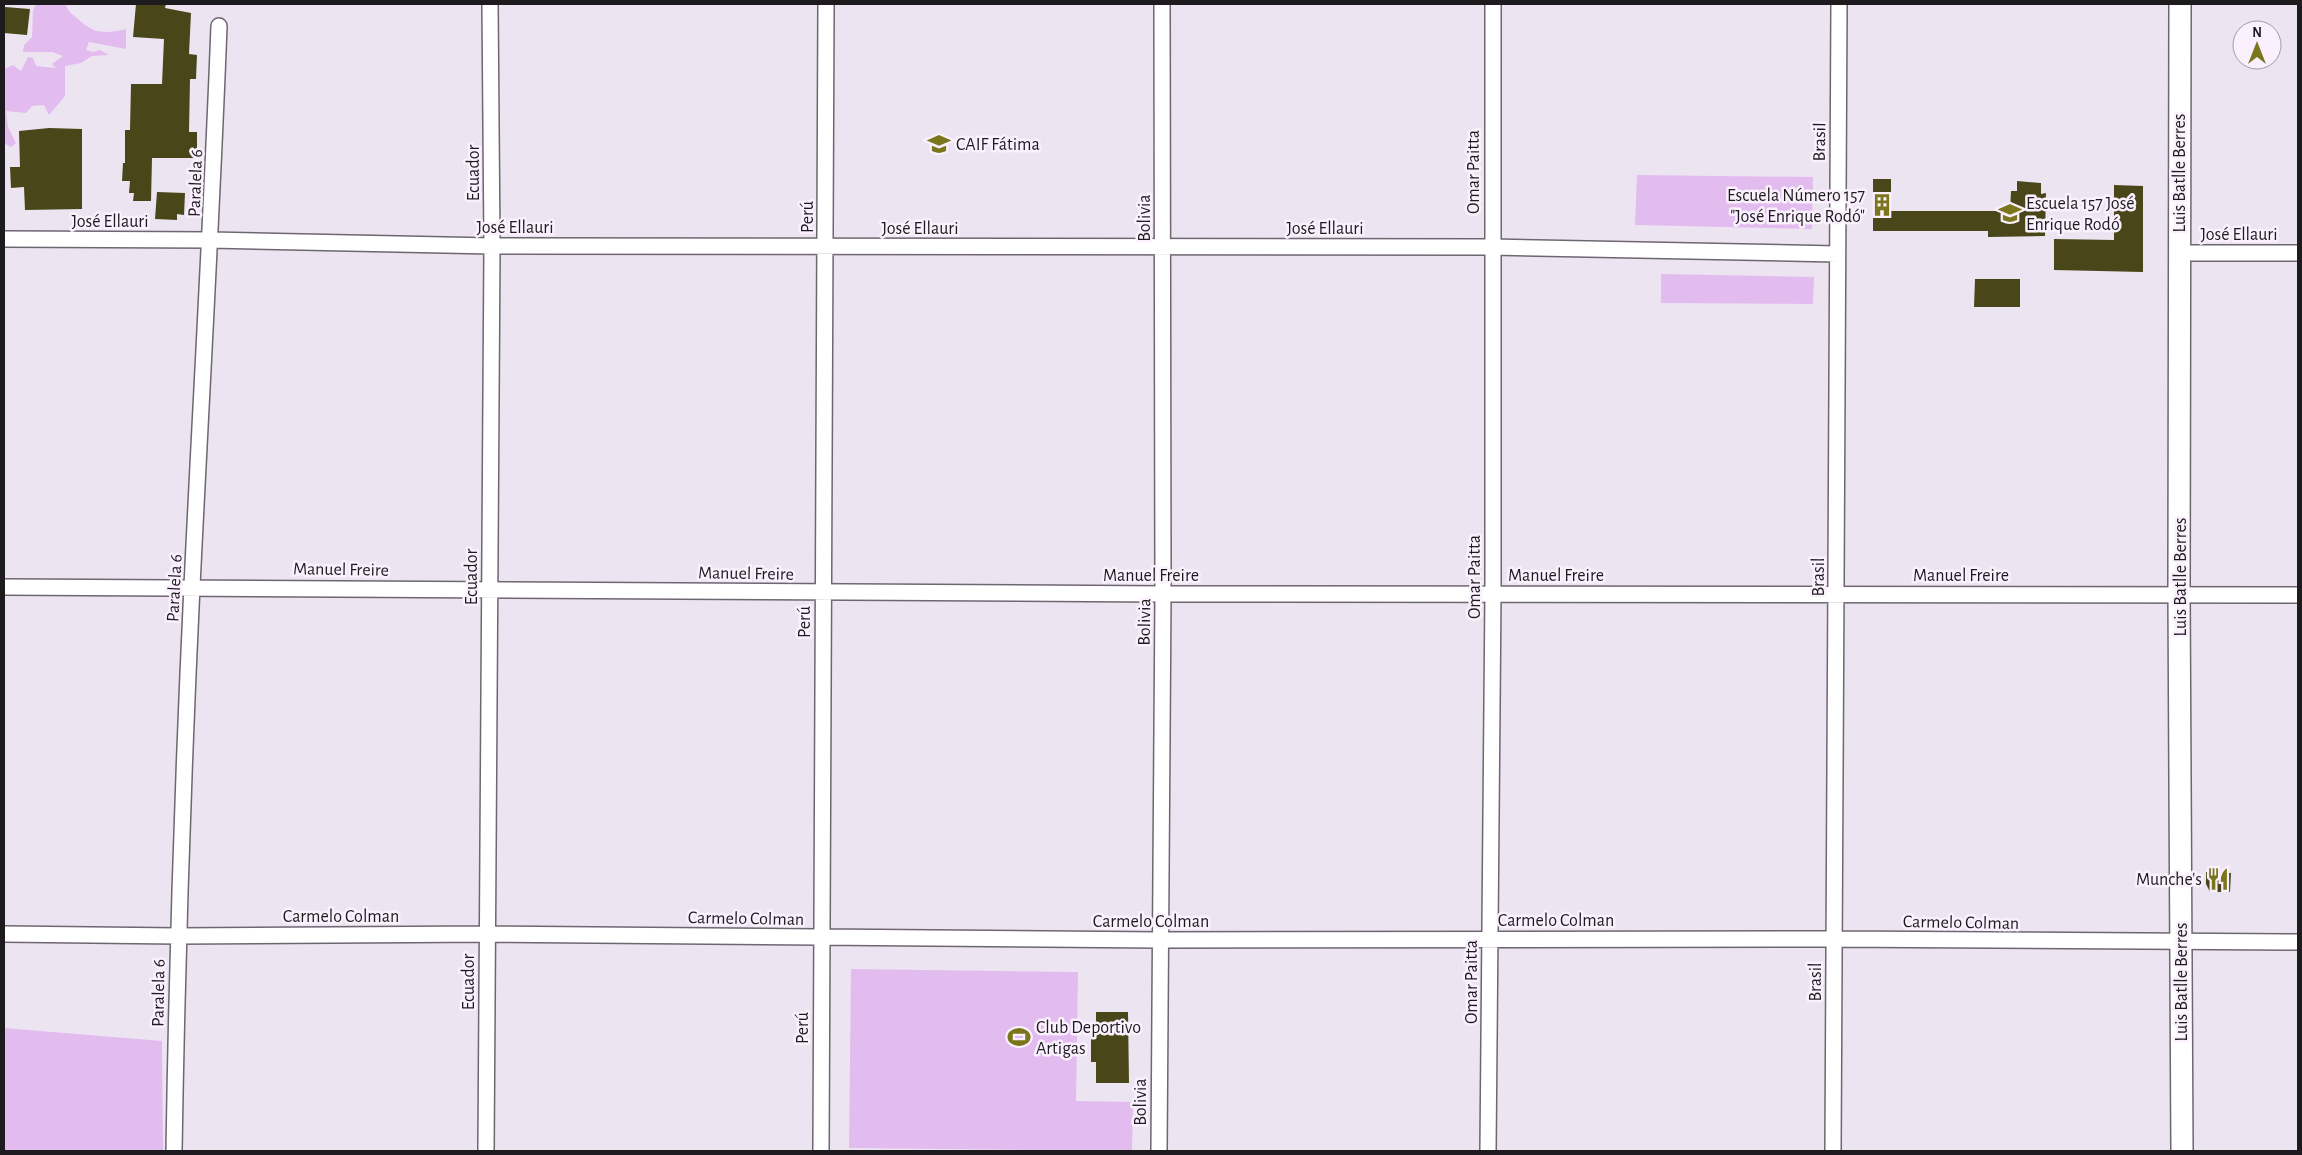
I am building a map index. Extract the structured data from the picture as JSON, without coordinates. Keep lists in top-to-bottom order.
{
  "streets": {
    "street": [
      "Brasil",
      "Omar Paitta",
      "Ecuador",
      "Luis Batlle Berres",
      "Paralela 6",
      "Perú",
      "Bolivia",
      "José Ellauri",
      "Manuel Freire",
      "Carmelo Colman"
    ]
  },
  "crossings": [
    ["Brasil", "José Ellauri"],
    ["Brasil", "Manuel Freire"],
    ["Brasil", "Carmelo Colman"],
    ["Omar Paitta", "José Ellauri"],
    ["Omar Paitta", "Manuel Freire"],
    ["Omar Paitta", "Carmelo Colman"],
    ["Ecuador", "José Ellauri"],
    ["Ecuador", "Manuel Freire"],
    ["Ecuador", "Carmelo Colman"],
    ["Luis Batlle Berres", "José Ellauri"],
    ["Luis Batlle Berres", "Manuel Freire"],
    ["Luis Batlle Berres", "Carmelo Colman"],
    ["Paralela 6", "José Ellauri"],
    ["Paralela 6", "Manuel Freire"],
    ["Paralela 6", "Carmelo Colman"],
    ["Perú", "José Ellauri"],
    ["Perú", "Manuel Freire"],
    ["Perú", "Carmelo Colman"],
    ["Bolivia", "José Ellauri"],
    ["Bolivia", "Manuel Freire"],
    ["Bolivia", "Carmelo Colman"]
  ],
  "places": {
    "school or university": ["CAIF Fátima", "Escuela 157 José Enrique Rodó"],
    "building": ["Escuela Número 157 \"José Enrique Rodó\""],
    "restaurant": ["Munche's"],
    "sports": ["Club Deportivo Artigas"]
  },
  "north": "top"
}
